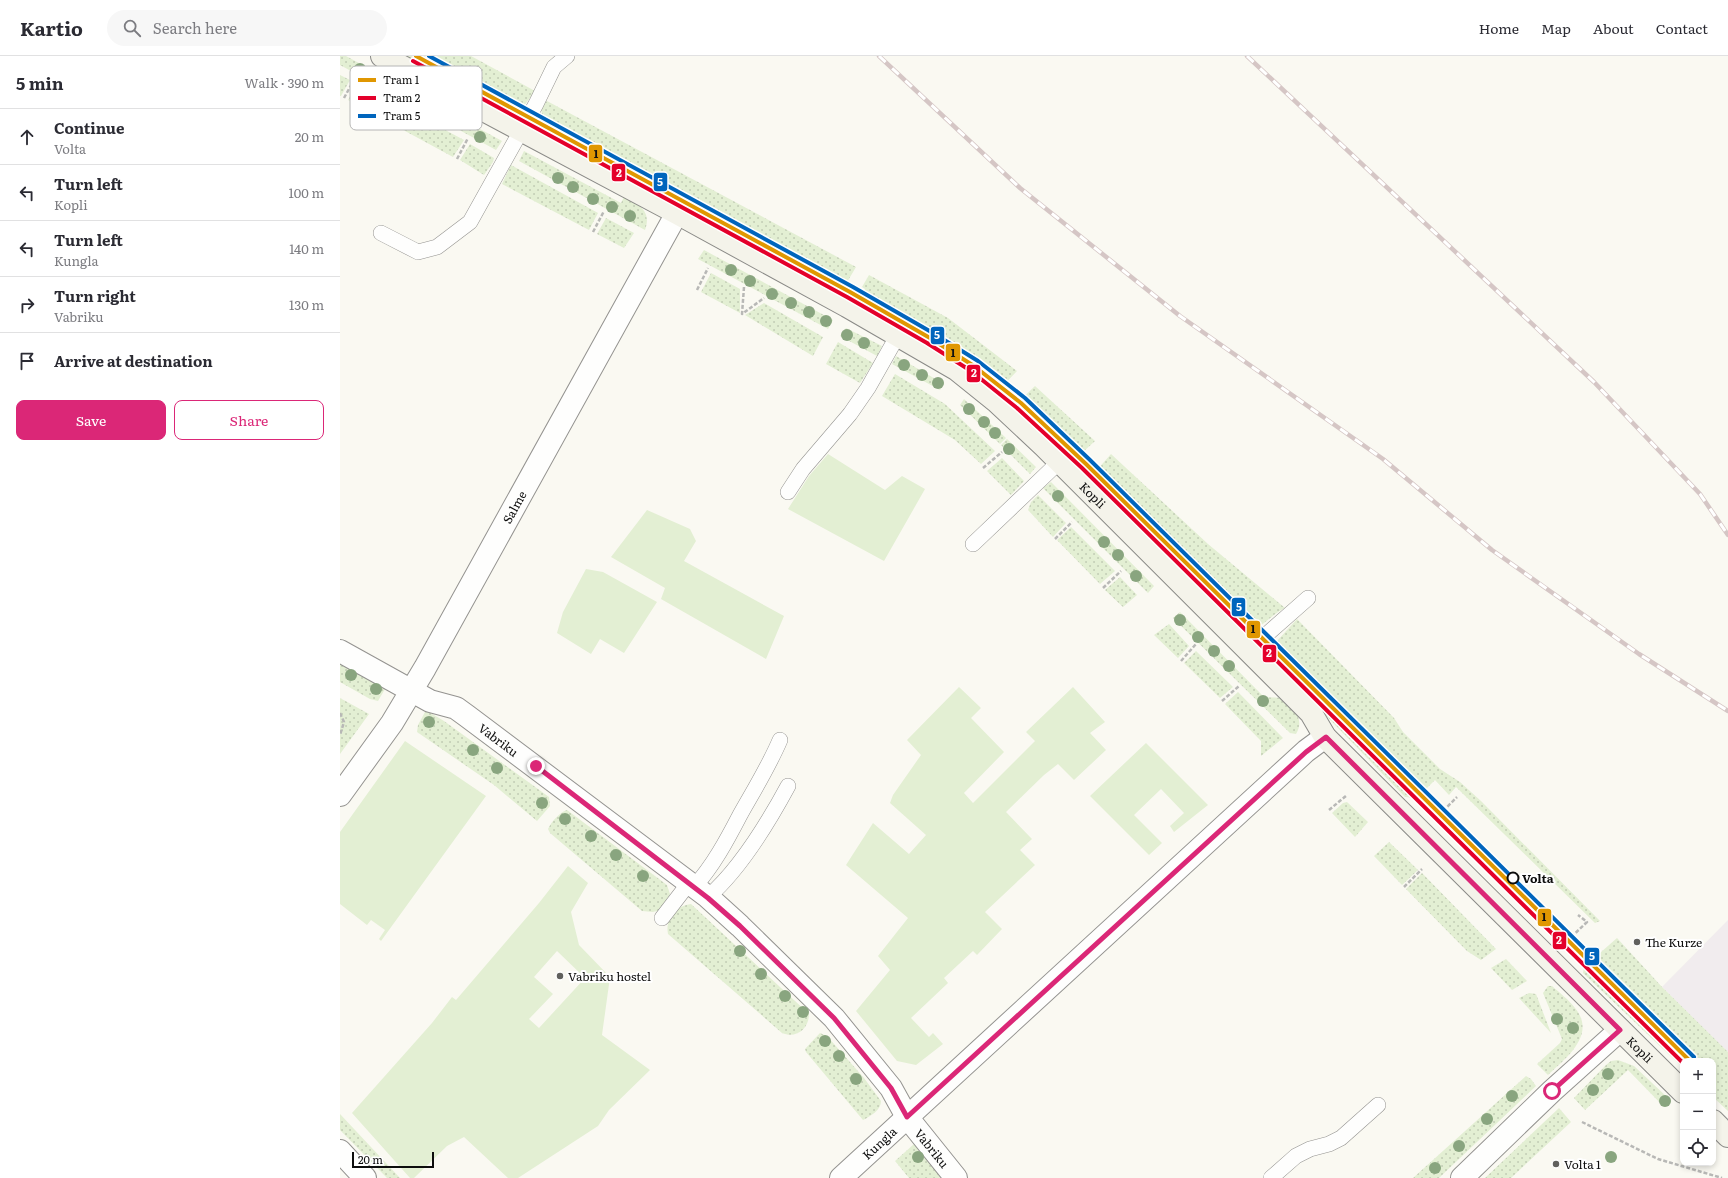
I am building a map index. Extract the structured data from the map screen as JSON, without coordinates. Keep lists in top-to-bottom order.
{
  "streets": {
    "street": [
      "Kopli",
      "Salme",
      "Vabriku",
      "Kungla"
    ]
  },
  "crossings": [
    ["Kopli", "Salme"],
    ["Kopli", "Kungla"],
    ["Salme", "Vabriku"],
    ["Vabriku", "Kungla"]
  ],
  "places": [
    "Volta",
    "The Kurze",
    "Vabriku hostel",
    "Volta 1"
  ],
  "lines": ["tram line 1", "tram line 5", "tram line 2"],
  "legend": ["Tram 1", "Tram 2", "Tram 5"],
  "scale_bar": "20 m",
  "page": {
    "header": "Kartio",
    "search": "Search here",
    "nav": [
      "Home",
      "Map",
      "About",
      "Contact"
    ],
    "heading": ["5 min", "Walk · 390 m"],
    "list": [
      ["Continue", "Volta", "20 m"],
      ["Turn left", "Kopli", "100 m"],
      ["Turn left", "Kungla", "140 m"],
      ["Turn right", "Vabriku", "130 m"],
      "Arrive at destination"
    ],
    "buttons": ["Save", "Share"],
    "map_buttons": ["+", "−"],
    "scale": "20 m"
  }
}
